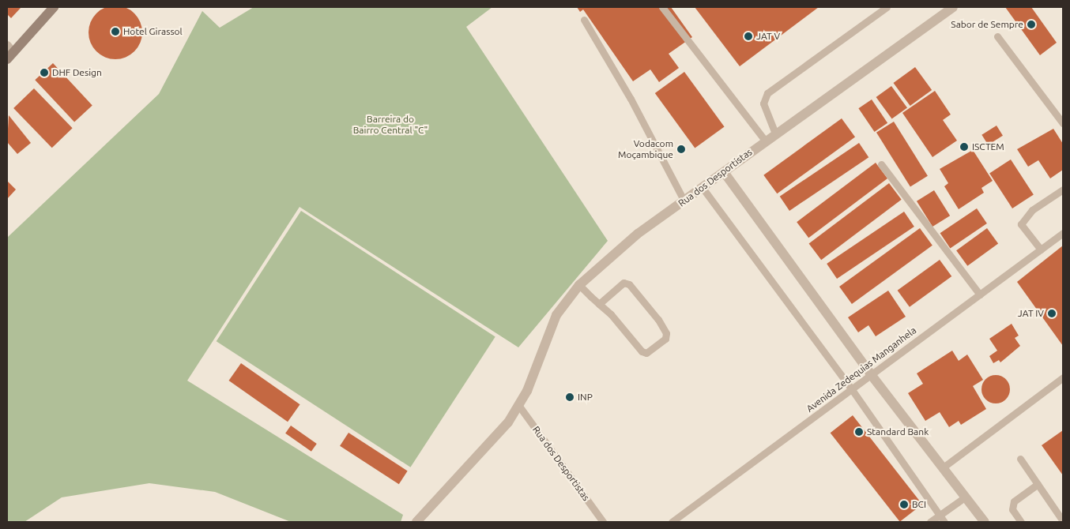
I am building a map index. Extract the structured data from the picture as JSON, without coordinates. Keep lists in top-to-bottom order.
{
  "streets": {
    "street": ["Rua dos Desportistas"],
    "lane": ["Avenida Zedequias Manganhela"]
  },
  "parks": ["Barreira do Bairro Central \"C\""],
  "places": [
    "Sabor de Sempre",
    "Hotel Girassol",
    "JAT V",
    "DHF Design",
    "ISCTEM",
    "Vodacom Moçambique",
    "JAT IV",
    "INP",
    "Standard Bank",
    "BCI"
  ]
}
